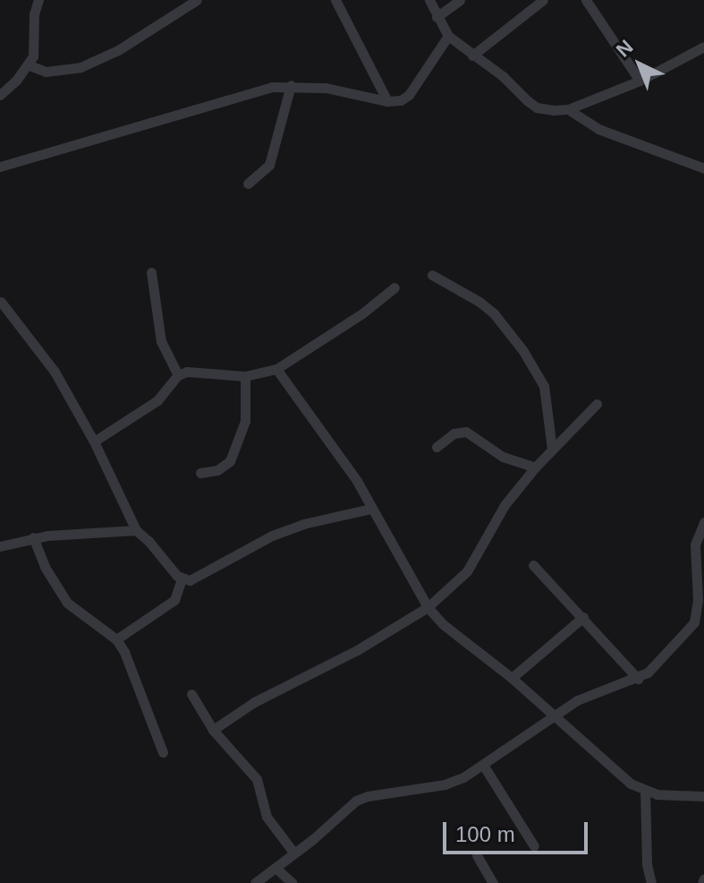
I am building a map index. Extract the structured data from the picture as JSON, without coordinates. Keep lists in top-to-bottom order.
{
  "scale_bar": "100 m",
  "north": "top left"
}
